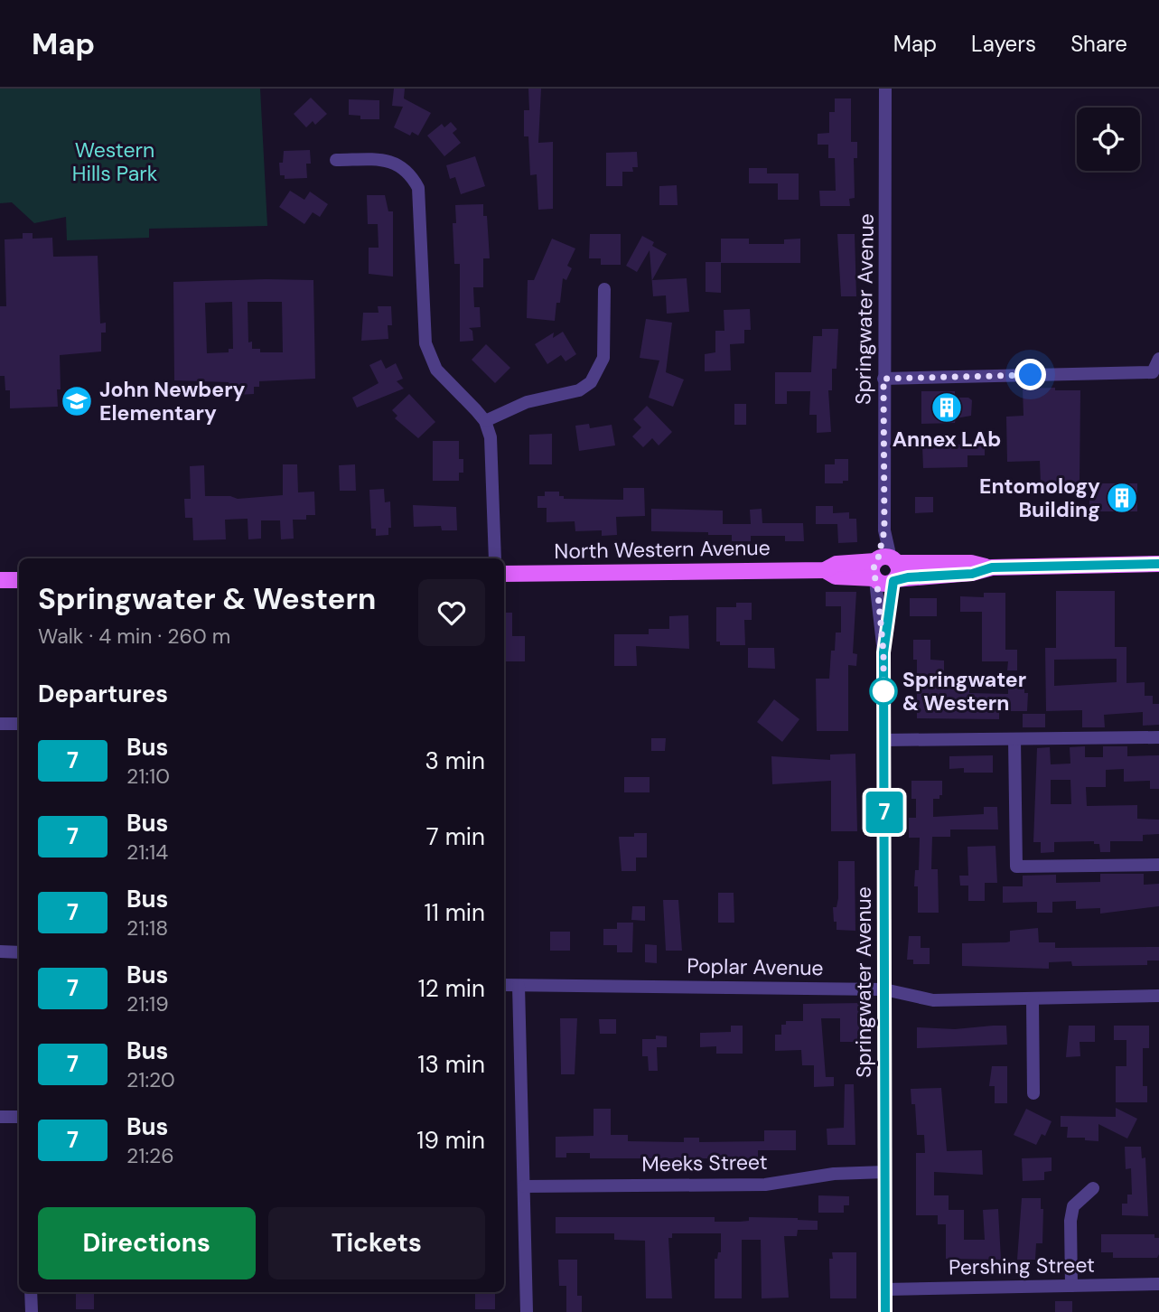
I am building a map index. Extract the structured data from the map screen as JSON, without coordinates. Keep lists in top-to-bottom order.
{
  "streets": {
    "main road": ["North Western Avenue"],
    "street": [
      "Springwater Avenue",
      "Poplar Avenue",
      "Meeks Street",
      "Pershing Street"
    ]
  },
  "crossings": [
    ["Springwater Avenue", "North Western Avenue"],
    ["Springwater Avenue", "Poplar Avenue"],
    ["Springwater Avenue", "Meeks Street"],
    ["Springwater Avenue", "Pershing Street"]
  ],
  "parks": ["Western Hills Park"],
  "places": {
    "school or university": ["John Newbery Elementary"],
    "building": ["Annex LAb", "Entomology Building"],
    "other": ["Springwater & Western"]
  },
  "lines": ["bus line 7"],
  "page": {
    "header": "Map",
    "nav": ["Map", "Layers", "Share"],
    "on_map": "7",
    "heading": [
      ["Springwater & Western", "Walk · 4 min · 260 m"],
      "Departures"
    ],
    "list": [
      {
        "mark": "7",
        "name": "Bus",
        "note": "21:10",
        "value": "3 min"
      },
      {
        "mark": "7",
        "name": "Bus",
        "note": "21:14",
        "value": "7 min"
      },
      {
        "mark": "7",
        "name": "Bus",
        "note": "21:18",
        "value": "11 min"
      },
      {
        "mark": "7",
        "name": "Bus",
        "note": "21:19",
        "value": "12 min"
      },
      {
        "mark": "7",
        "name": "Bus",
        "note": "21:20",
        "value": "13 min"
      },
      {
        "mark": "7",
        "name": "Bus",
        "note": "21:26",
        "value": "19 min"
      }
    ],
    "buttons": ["Directions", "Tickets"]
  }
}
